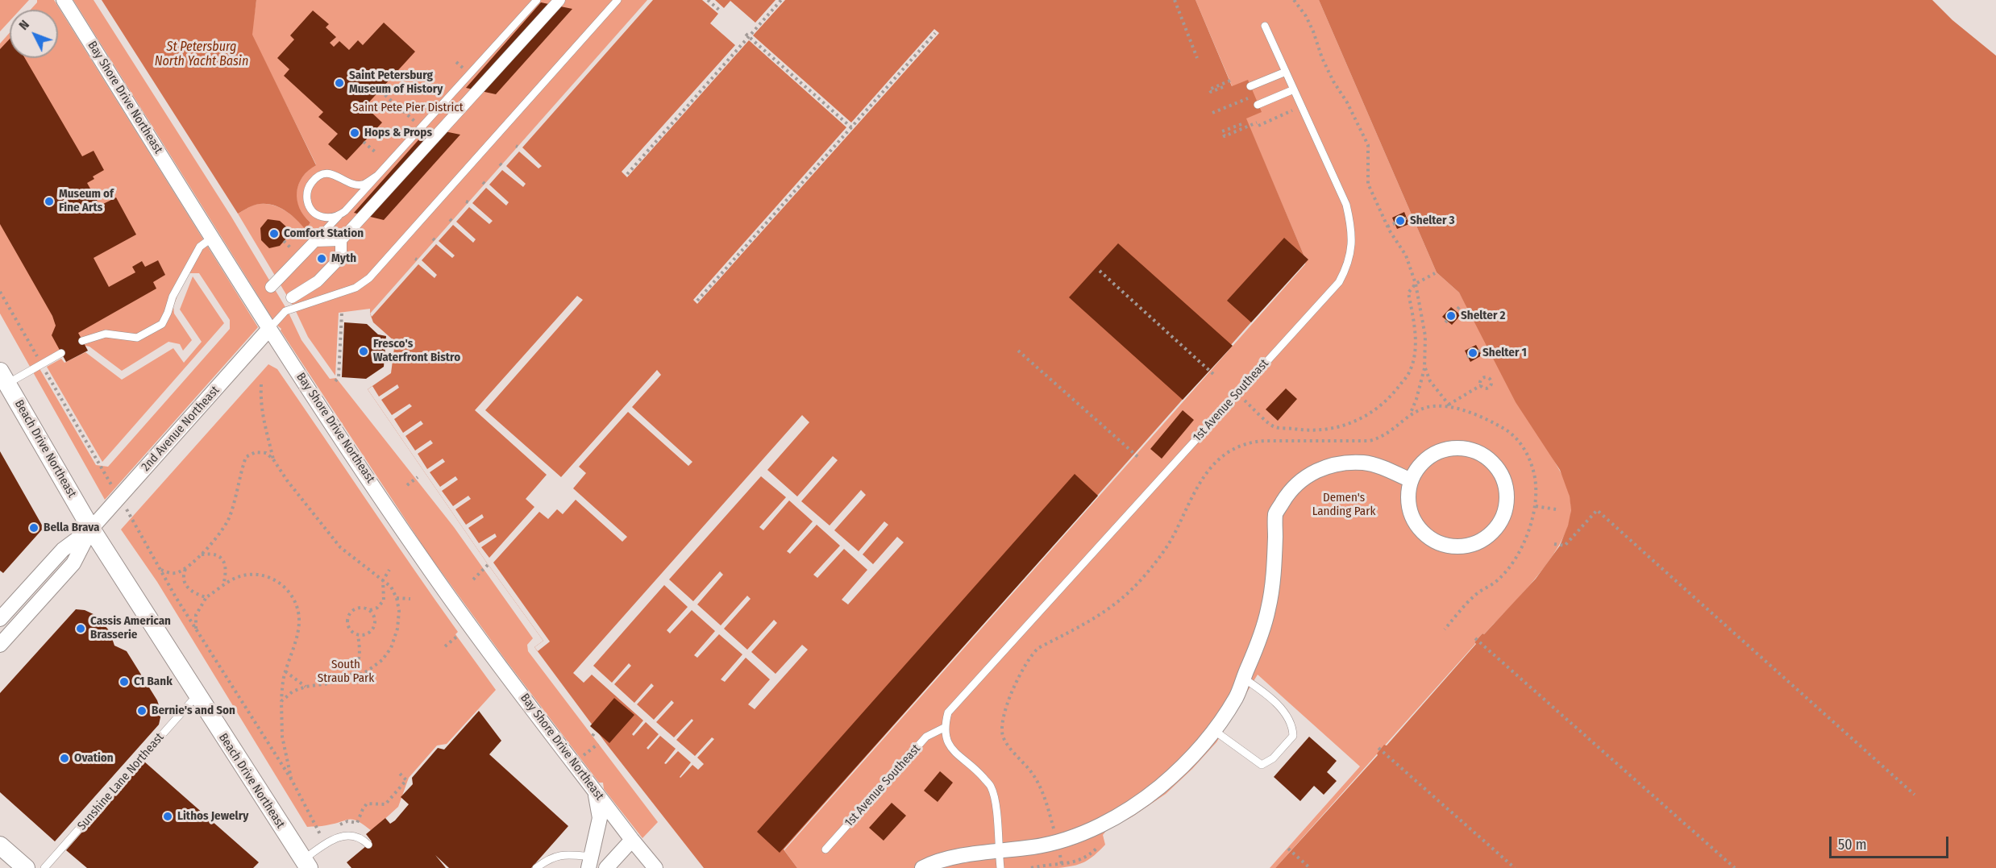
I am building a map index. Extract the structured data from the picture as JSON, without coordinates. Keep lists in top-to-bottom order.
{
  "streets": {
    "street": ["Bay Shore Drive Northeast", "2nd Avenue Northeast", "Beach Drive Northeast"],
    "lane": ["1st Avenue Southeast", "Sunshine Lane Northeast"]
  },
  "crossings": [
    ["Bay Shore Drive Northeast", "2nd Avenue Northeast"],
    ["2nd Avenue Northeast", "Beach Drive Northeast"],
    ["Beach Drive Northeast", "Sunshine Lane Northeast"]
  ],
  "water": ["St Petersburg North Yacht Basin"],
  "parks": ["Saint Pete Pier District", "Demen's Landing Park", "South Straub Park"],
  "places": [
    "Saint Petersburg Museum of History",
    "Hops & Props",
    "Museum of Fine Arts",
    "Shelter 3",
    "Comfort Station",
    "Myth",
    "Shelter 2",
    "Fresco's Waterfront Bistro",
    "Shelter 1",
    "Bella Brava",
    "Cassis American Brasserie",
    "C1 Bank",
    "Bernie's and Son",
    "Ovation",
    "Lithos Jewelry"
  ],
  "scale_bar": "50 m",
  "north": "top left"
}
